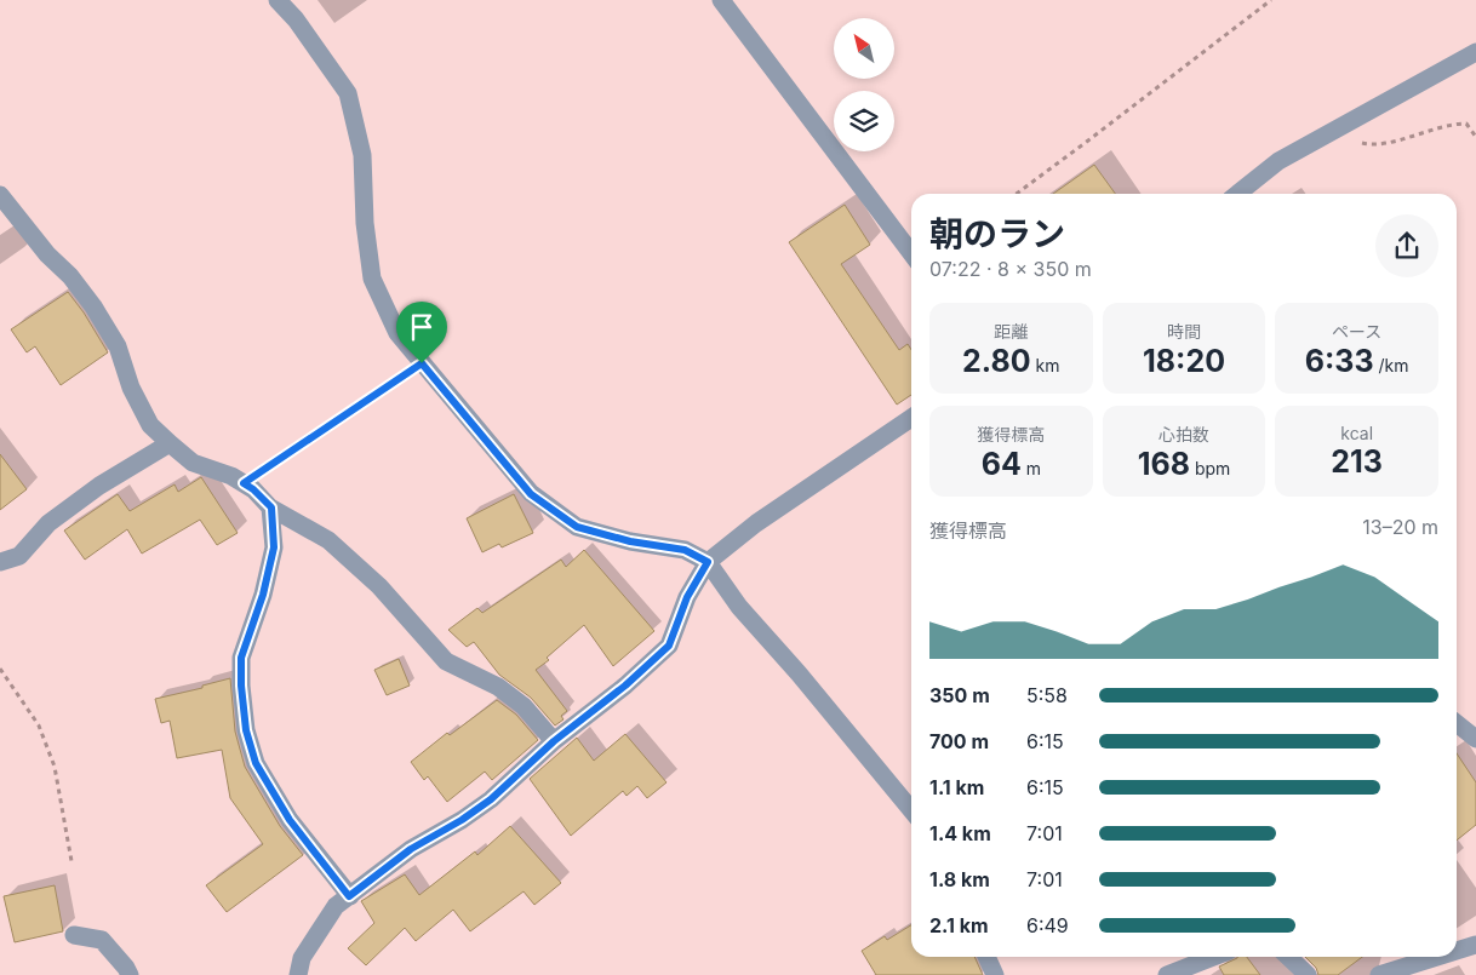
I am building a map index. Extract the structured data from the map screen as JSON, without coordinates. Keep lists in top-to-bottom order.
{
  "north": "top left",
  "page": {
    "heading": ["朝のラン", "07:22 · 8 × 350 m"],
    "stats": [
      ["距離", "2.80 km"],
      ["時間", "18:20"],
      ["ペース", "6:33 /km"],
      ["獲得標高", "64 m"],
      ["心拍数", "168 bpm"],
      ["kcal", "213"]
    ],
    "chart": ["獲得標高", "13–20 m"],
    "list": [
      {
        "name": "350 m",
        "note": "5:58"
      },
      {
        "name": "700 m",
        "note": "6:15"
      },
      {
        "name": "1.1 km",
        "note": "6:15"
      },
      {
        "name": "1.4 km",
        "note": "7:01"
      },
      {
        "name": "1.8 km",
        "note": "7:01"
      },
      {
        "name": "2.1 km",
        "note": "6:49"
      }
    ]
  }
}
